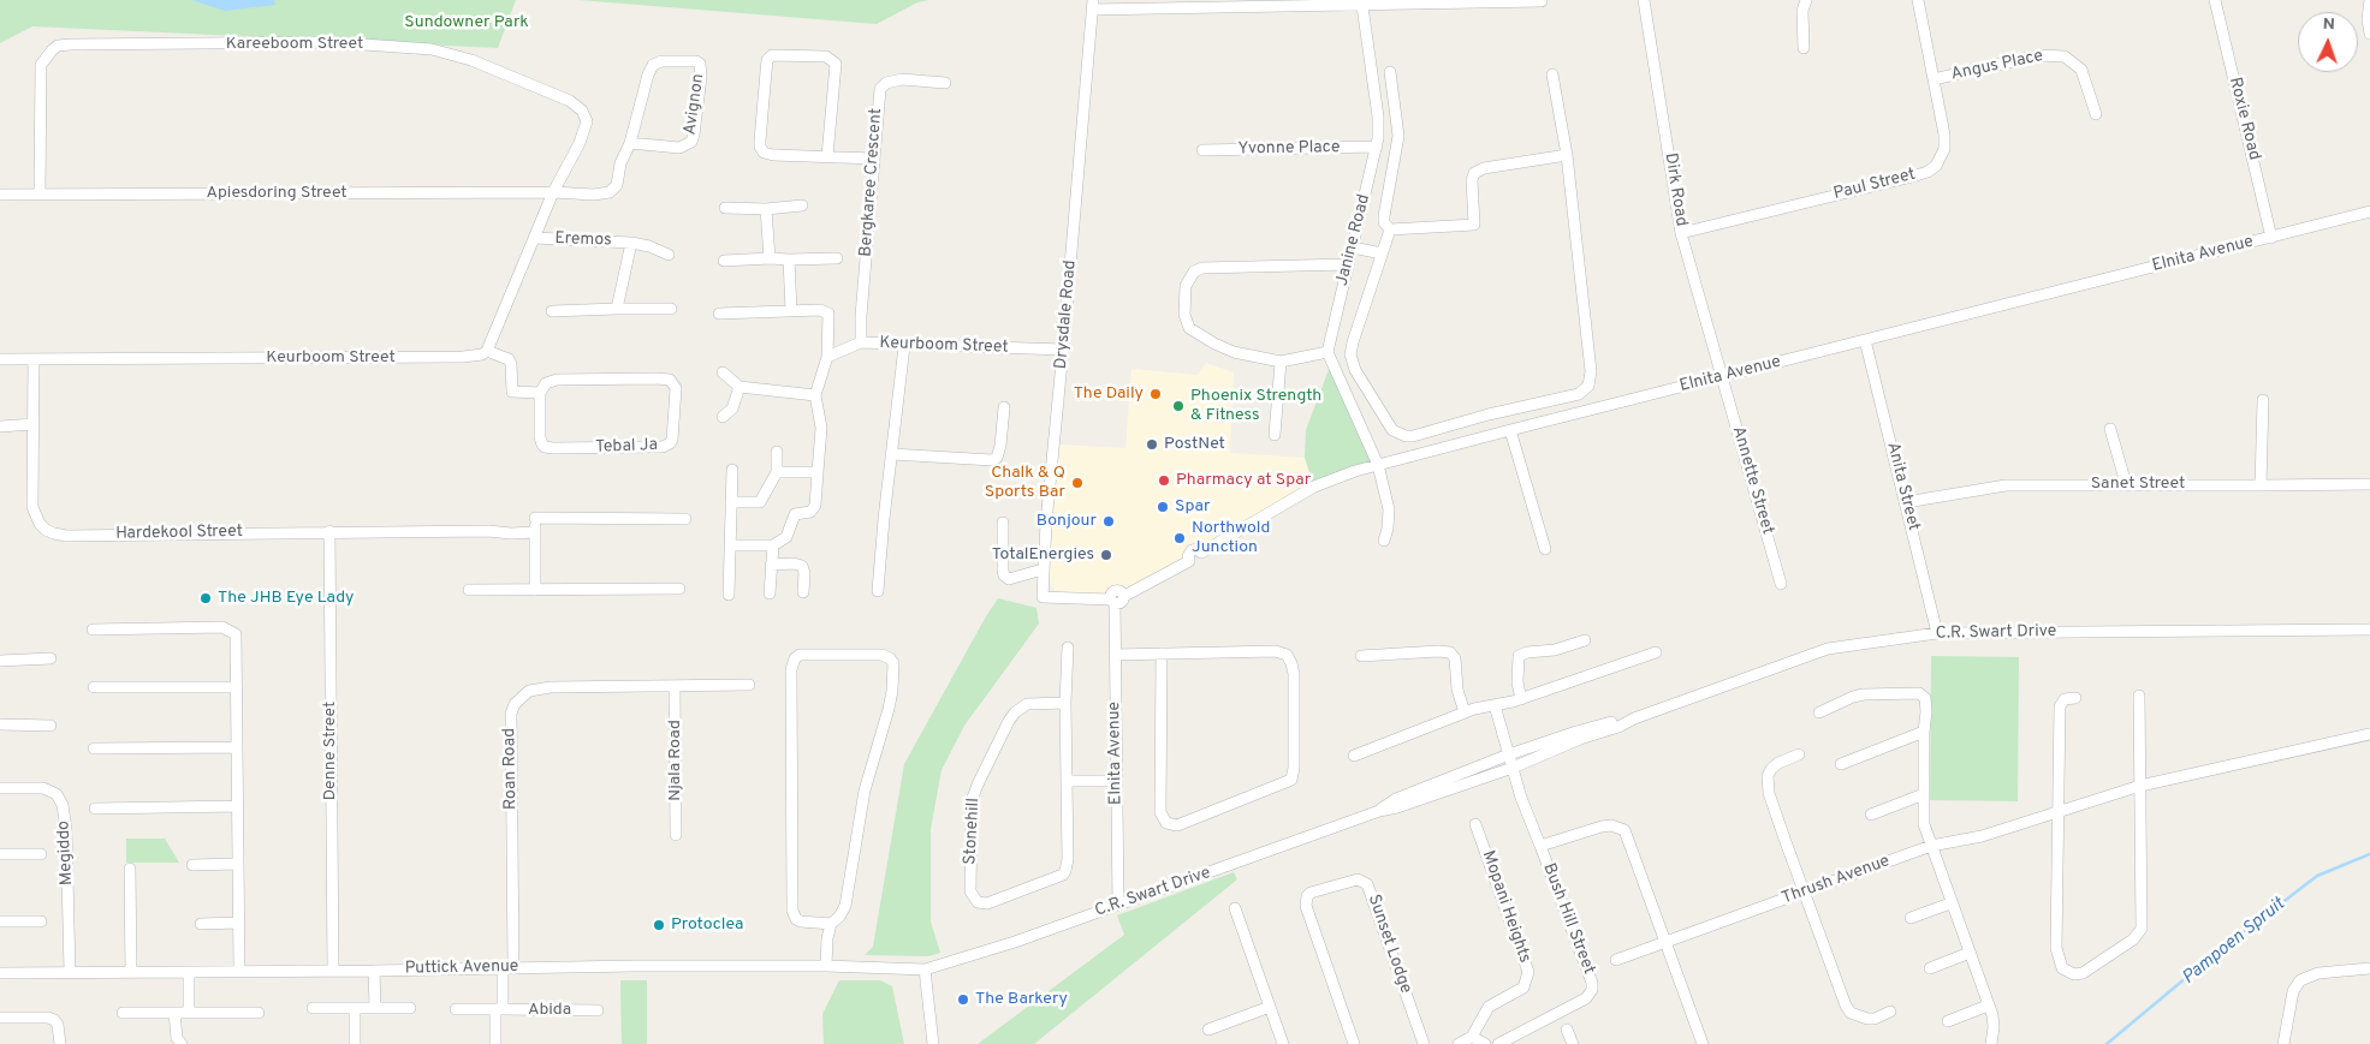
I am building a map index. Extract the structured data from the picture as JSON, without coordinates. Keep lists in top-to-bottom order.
{
  "streets": {
    "street": [
      "Kareeboom Street",
      "Angus Place",
      "Avignon",
      "Roxie Road",
      "Yvonne Place",
      "Bergkaree Crescent",
      "Paul Street",
      "Dirk Road",
      "Apiesdoring Street",
      "Eremos",
      "Janine Road",
      "Elnita Avenue",
      "Drysdale Road",
      "Keurboom Street",
      "Tebal Ja",
      "Annette Street",
      "Sanet Street",
      "Anita Street",
      "Hardekool Street",
      "C.R. Swart Drive",
      "Denne Street",
      "Njala Road",
      "Roan Road",
      "Stonehill",
      "Megiddo",
      "Thrush Avenue",
      "Mopani Heights",
      "Bush Hill Street",
      "Sunset Lodge",
      "Puttick Avenue",
      "Abida"
    ]
  },
  "crossings": [
    ["Kareeboom Street", "Avignon"],
    ["Kareeboom Street", "Apiesdoring Street"],
    ["Angus Place", "Paul Street"],
    ["Avignon", "Apiesdoring Street"],
    ["Roxie Road", "Elnita Avenue"],
    ["Yvonne Place", "Janine Road"],
    ["Bergkaree Crescent", "Keurboom Street"],
    ["Paul Street", "Dirk Road"],
    ["Dirk Road", "Elnita Avenue"],
    ["Dirk Road", "Annette Street"],
    ["Elnita Avenue", "Drysdale Road"],
    ["Elnita Avenue", "Annette Street"],
    ["Elnita Avenue", "Anita Street"],
    ["Elnita Avenue", "C.R. Swart Drive"],
    ["Drysdale Road", "Keurboom Street"],
    ["Keurboom Street", "Hardekool Street"],
    ["Sanet Street", "Anita Street"],
    ["Anita Street", "C.R. Swart Drive"],
    ["Hardekool Street", "Denne Street"],
    ["C.R. Swart Drive", "Puttick Avenue"],
    ["Denne Street", "Puttick Avenue"],
    ["Njala Road", "Roan Road"],
    ["Roan Road", "Puttick Avenue"],
    ["Megiddo", "Puttick Avenue"]
  ],
  "water": ["Pampoen Spruit"],
  "parks": ["Sundowner Park"],
  "places": [
    "The Daily",
    "Phoenix Strength & Fitness",
    "PostNet",
    "Pharmacy at Spar",
    "Chalk & Q Sports Bar",
    "Spar",
    "Bonjour",
    "Northwold Junction",
    "TotalEnergies",
    "The JHB Eye Lady",
    "Protoclea",
    "The Barkery"
  ],
  "north": "top"
}
